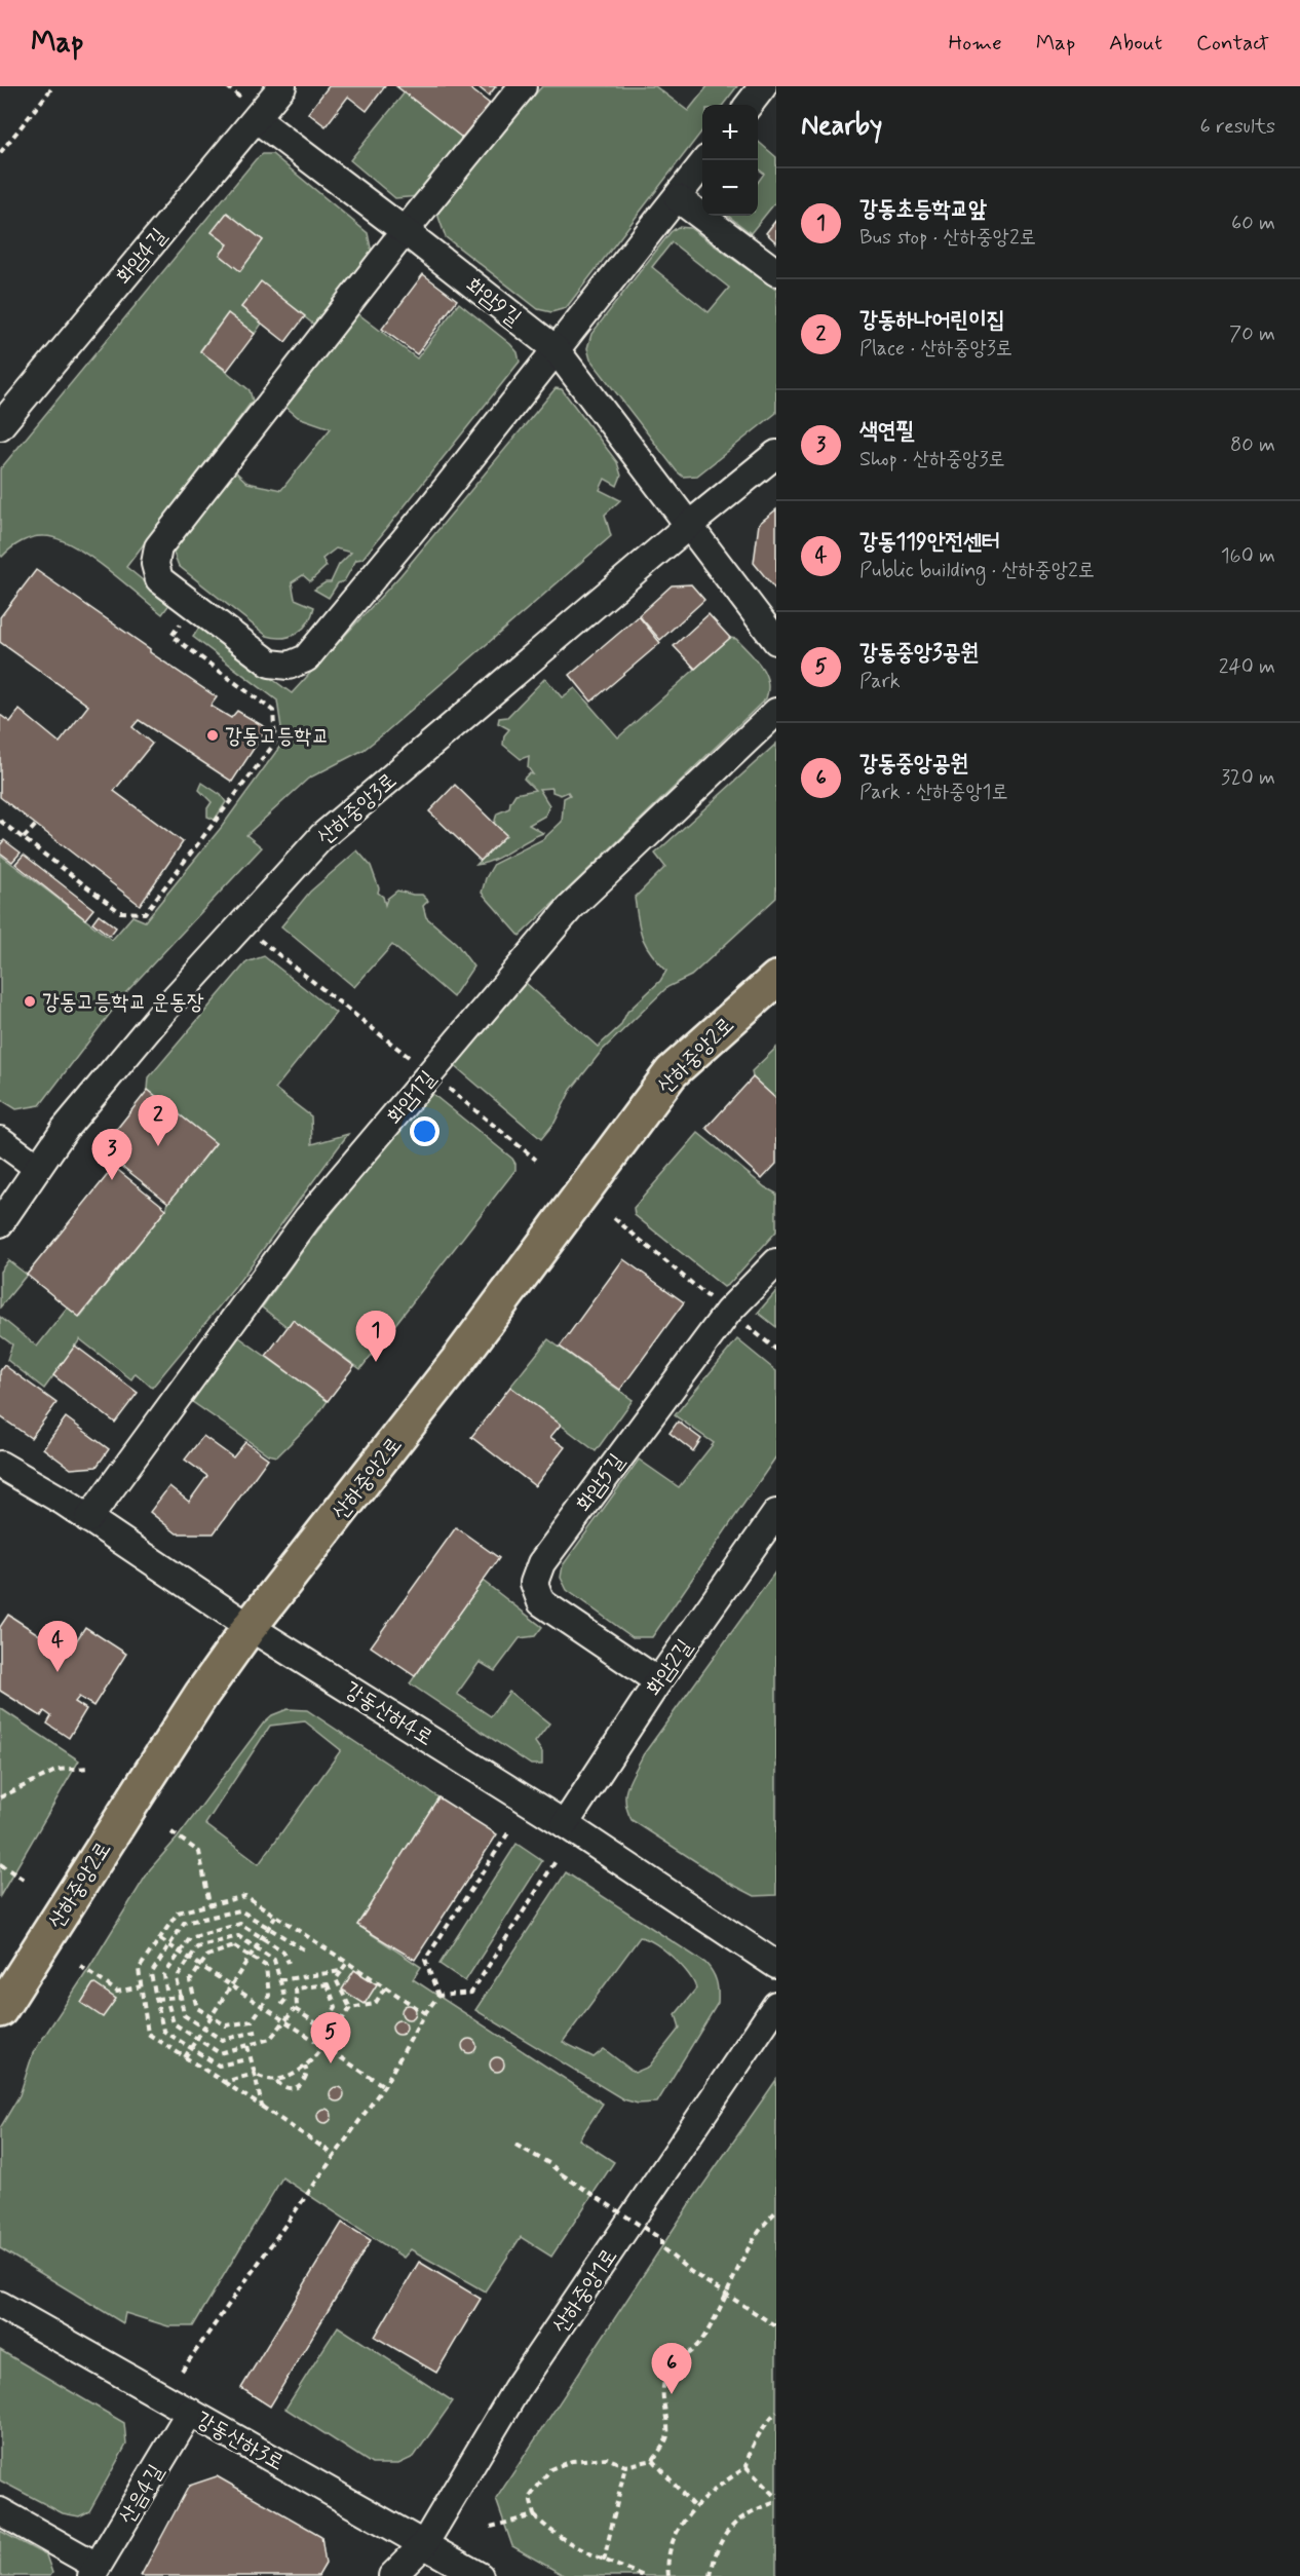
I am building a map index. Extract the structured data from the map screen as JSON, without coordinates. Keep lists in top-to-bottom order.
{
  "streets": {
    "main road": ["산하중앙2로"],
    "street": [
      "화암4길",
      "화암9길",
      "산하중앙3로",
      "화암1길",
      "화암5길",
      "화암2길",
      "강동산하4로",
      "산하중앙1로",
      "강동산하3로",
      "산음4길"
    ]
  },
  "crossings": [
    ["화암4길", "화암9길"],
    ["화암9길", "산하중앙3로"],
    ["산하중앙2로", "강동산하4로"],
    ["화암1길", "강동산하4로"],
    ["화암5길", "화암2길"],
    ["화암2길", "강동산하4로"],
    ["산하중앙1로", "강동산하3로"],
    ["강동산하3로", "산음4길"]
  ],
  "places": ["강동고등학교", "강동고등학교 운동장"],
  "page": {
    "header": "Map",
    "nav": [
      "Home",
      "Map",
      "About",
      "Contact"
    ],
    "heading": ["Nearby", "6 results"],
    "map_buttons": ["+", "−"],
    "list": [
      {
        "mark": "1",
        "name": "강동초등학교앞",
        "note": "Bus stop · 산하중앙2로",
        "value": "60 m"
      },
      {
        "mark": "2",
        "name": "강동하나어린이집",
        "note": "Place · 산하중앙3로",
        "value": "70 m"
      },
      {
        "mark": "3",
        "name": "색연필",
        "note": "Shop · 산하중앙3로",
        "value": "80 m"
      },
      {
        "mark": "4",
        "name": "강동119안전센터",
        "note": "Public building · 산하중앙2로",
        "value": "160 m"
      },
      {
        "mark": "5",
        "name": "강동중앙3공원",
        "note": "Park",
        "value": "240 m"
      },
      {
        "mark": "6",
        "name": "강동중앙공원",
        "note": "Park · 산하중앙1로",
        "value": "320 m"
      }
    ],
    "pins": [
      "2",
      "3",
      "1",
      "4",
      "5",
      "6"
    ]
  }
}
